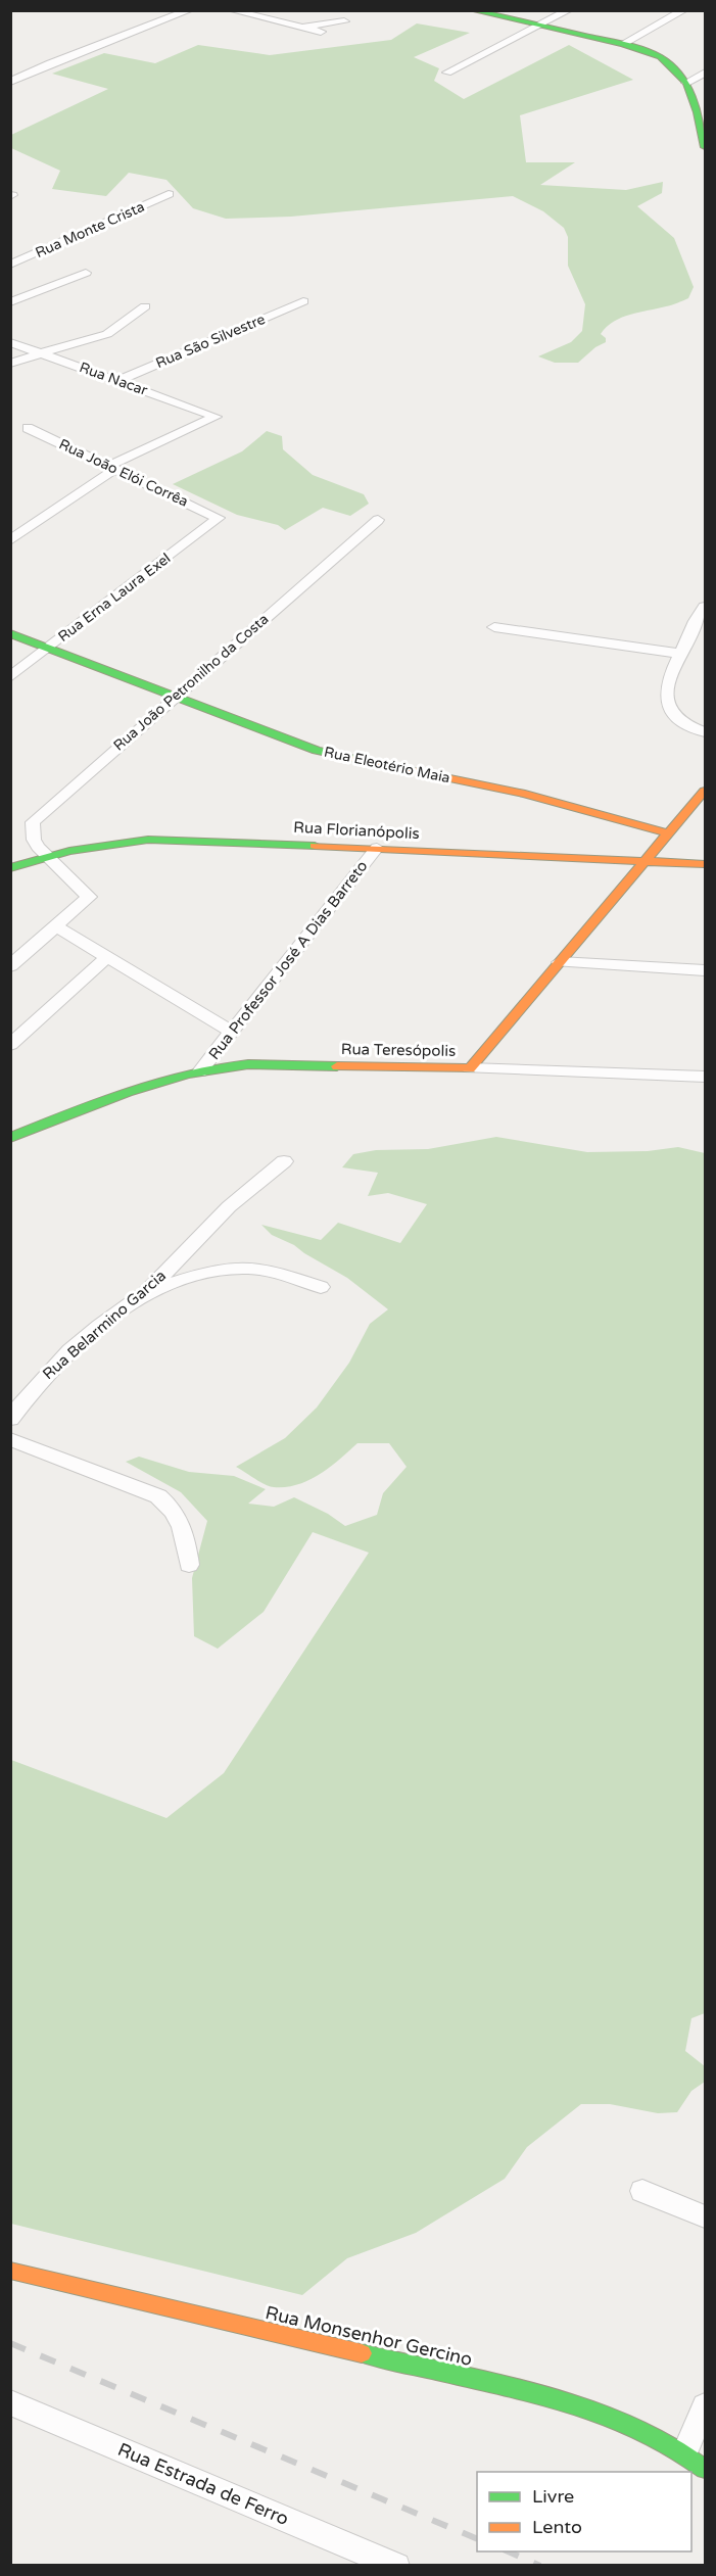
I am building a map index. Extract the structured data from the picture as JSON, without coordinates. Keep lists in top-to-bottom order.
{
  "streets": {
    "street": [
      "Rua Monte Crista",
      "Rua São Silvestre",
      "Rua Nacar",
      "Rua João Elói Corrêa",
      "Rua Erna Laura Exel",
      "Rua João Petronilho da Costa",
      "Rua Eleotério Maia",
      "Rua Florianópolis",
      "Rua Professor José A Dias Barreto",
      "Rua Teresópolis",
      "Rua Belarmino Garcia",
      "Rua Monsenhor Gercino",
      "Rua Estrada de Ferro"
    ]
  },
  "crossings": [
    ["Rua São Silvestre", "Rua Nacar"],
    ["Rua Nacar", "Rua João Elói Corrêa"],
    ["Rua João Elói Corrêa", "Rua Erna Laura Exel"],
    ["Rua Erna Laura Exel", "Rua Eleotério Maia"],
    ["Rua João Petronilho da Costa", "Rua Eleotério Maia"],
    ["Rua João Petronilho da Costa", "Rua Florianópolis"],
    ["Rua Eleotério Maia", "Rua Teresópolis"],
    ["Rua Florianópolis", "Rua Professor José A Dias Barreto"],
    ["Rua Florianópolis", "Rua Teresópolis"],
    ["Rua Professor José A Dias Barreto", "Rua Teresópolis"]
  ],
  "legend": ["Livre", "Lento"]
}
